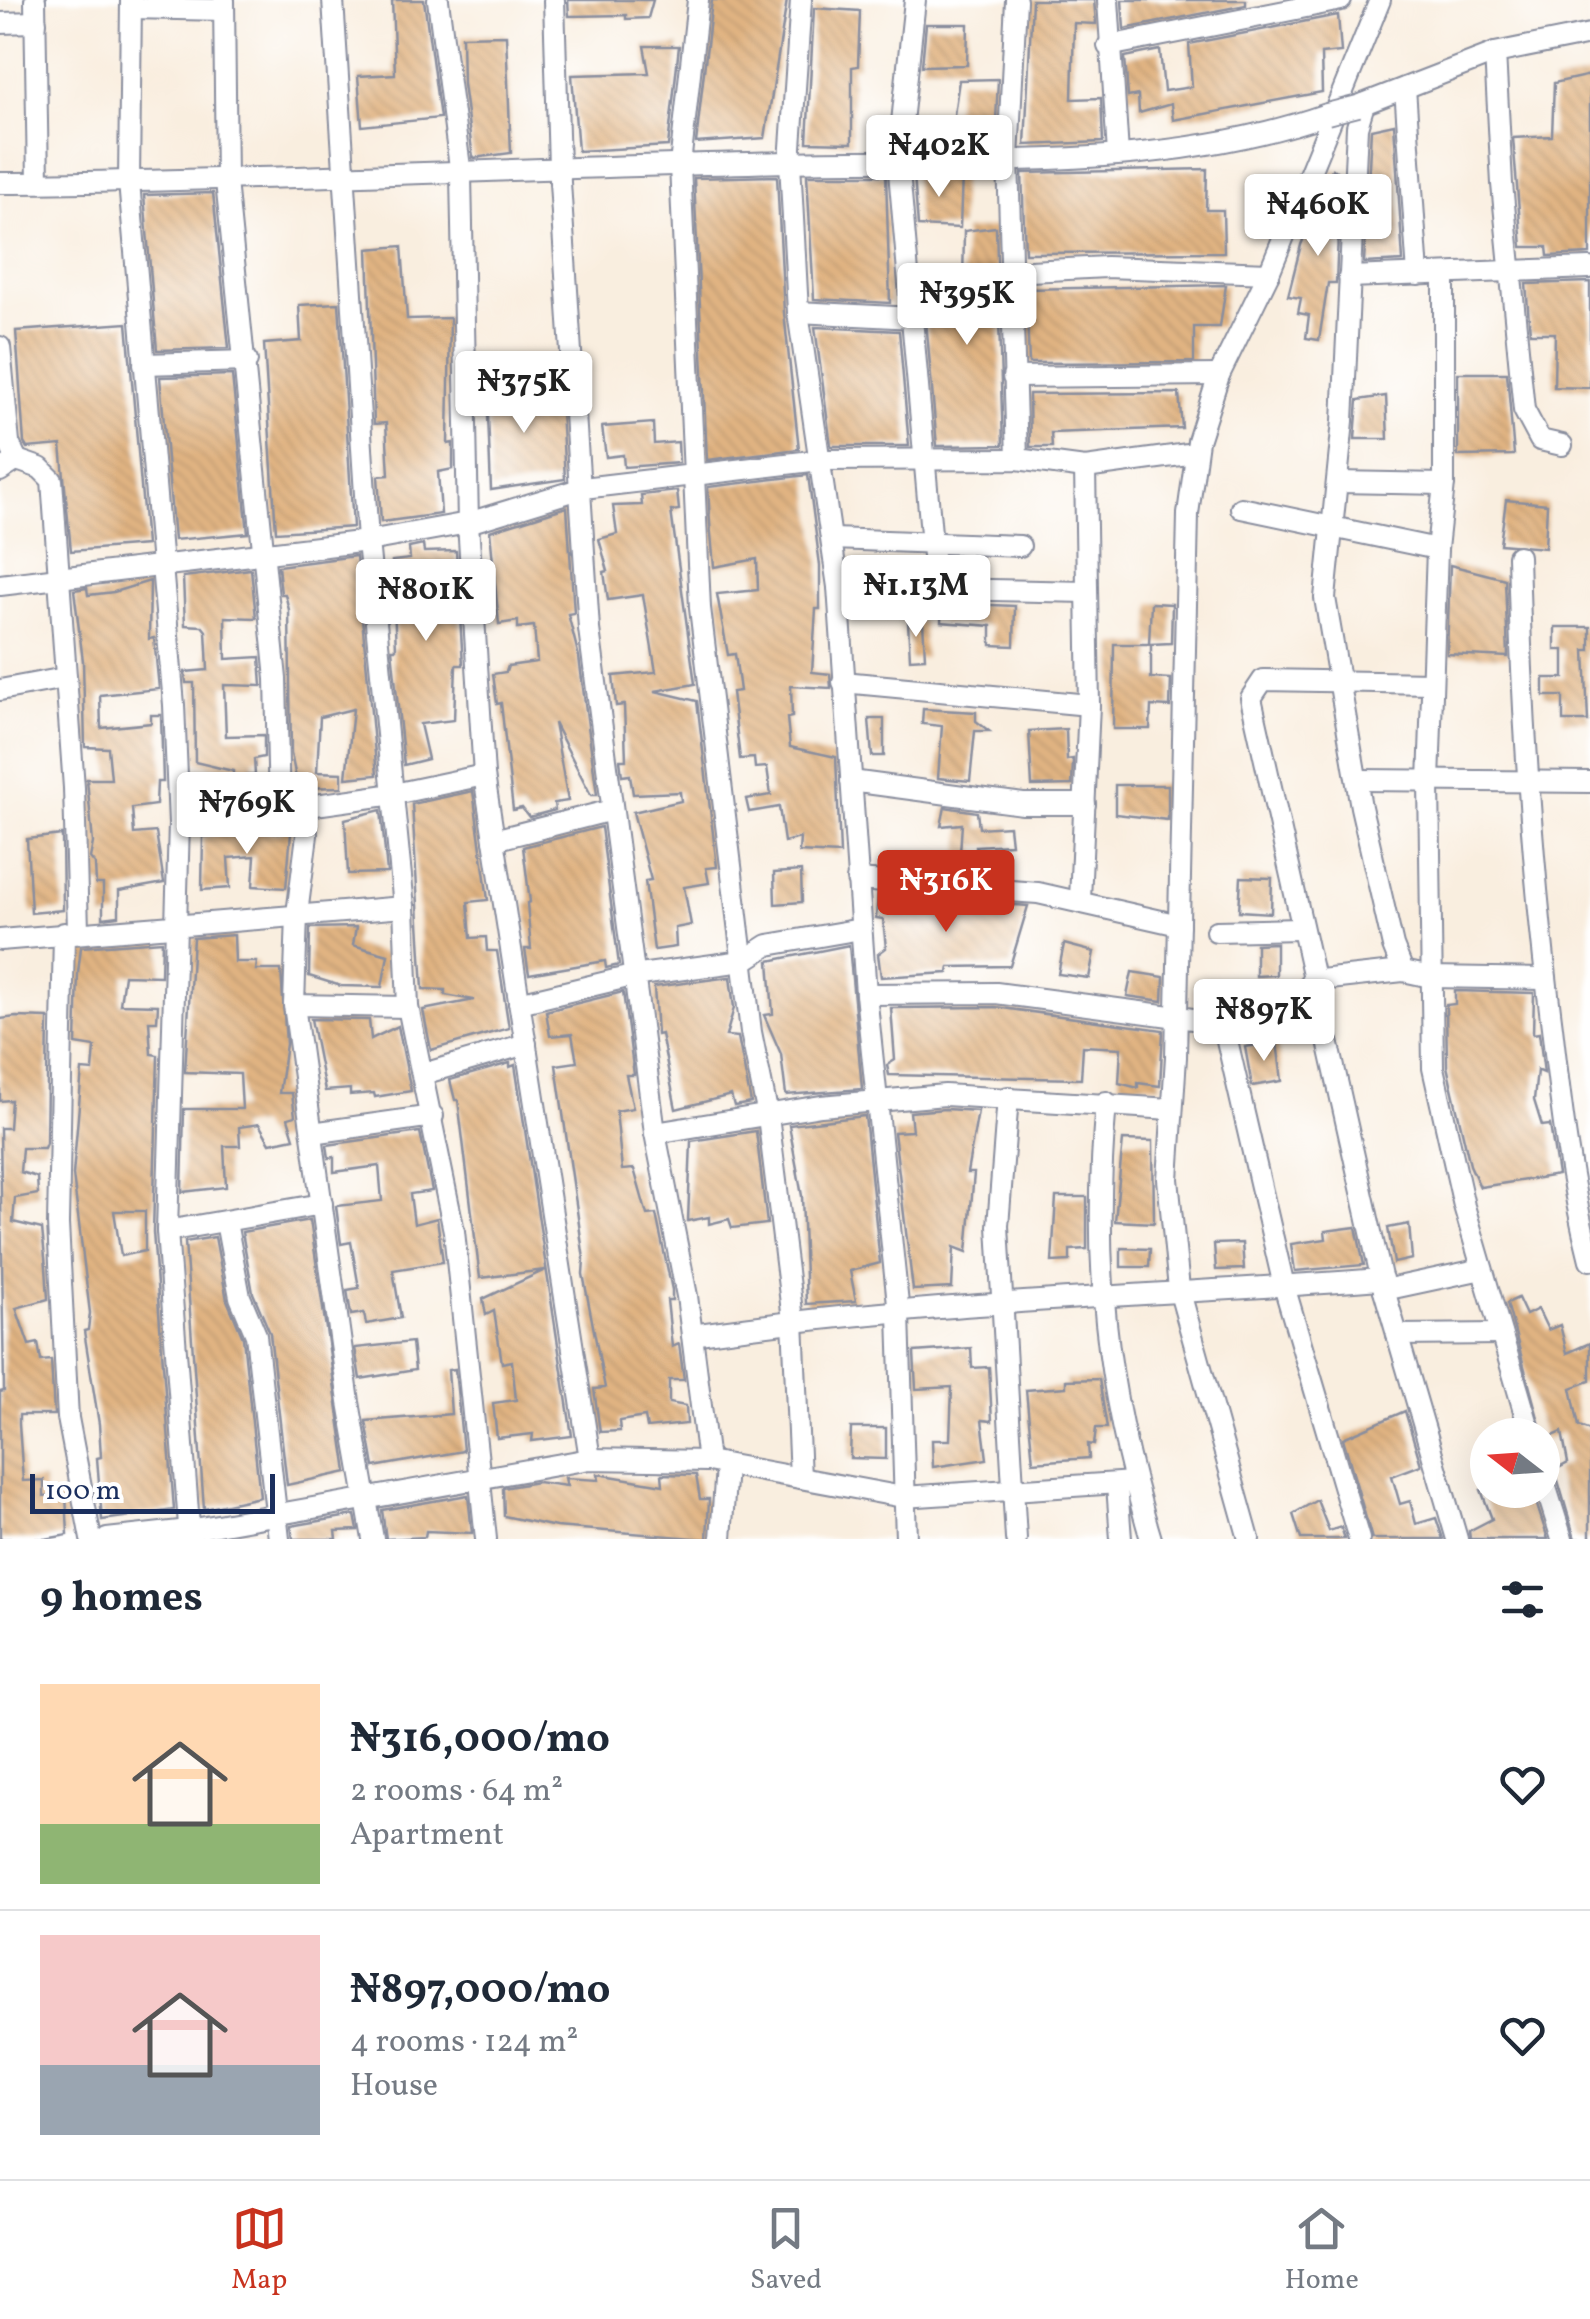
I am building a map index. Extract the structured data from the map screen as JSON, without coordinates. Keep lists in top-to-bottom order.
{
  "scale_bar": "100 m",
  "north": "left",
  "page": {
    "price": [
      "₦402K",
      "₦460K",
      "₦395K",
      "₦375K",
      "₦1.13M",
      "₦801K",
      "₦769K",
      "₦316K",
      "₦897K"
    ],
    "scale": "100 m",
    "heading": "9 homes",
    "list": [
      {
        "name": "₦316,000/mo",
        "note": "2 rooms · 64 m² · Apartment"
      },
      {
        "name": "₦897,000/mo",
        "note": "4 rooms · 124 m² · House"
      }
    ],
    "tabs": ["Map", "Saved", "Home"]
  }
}
